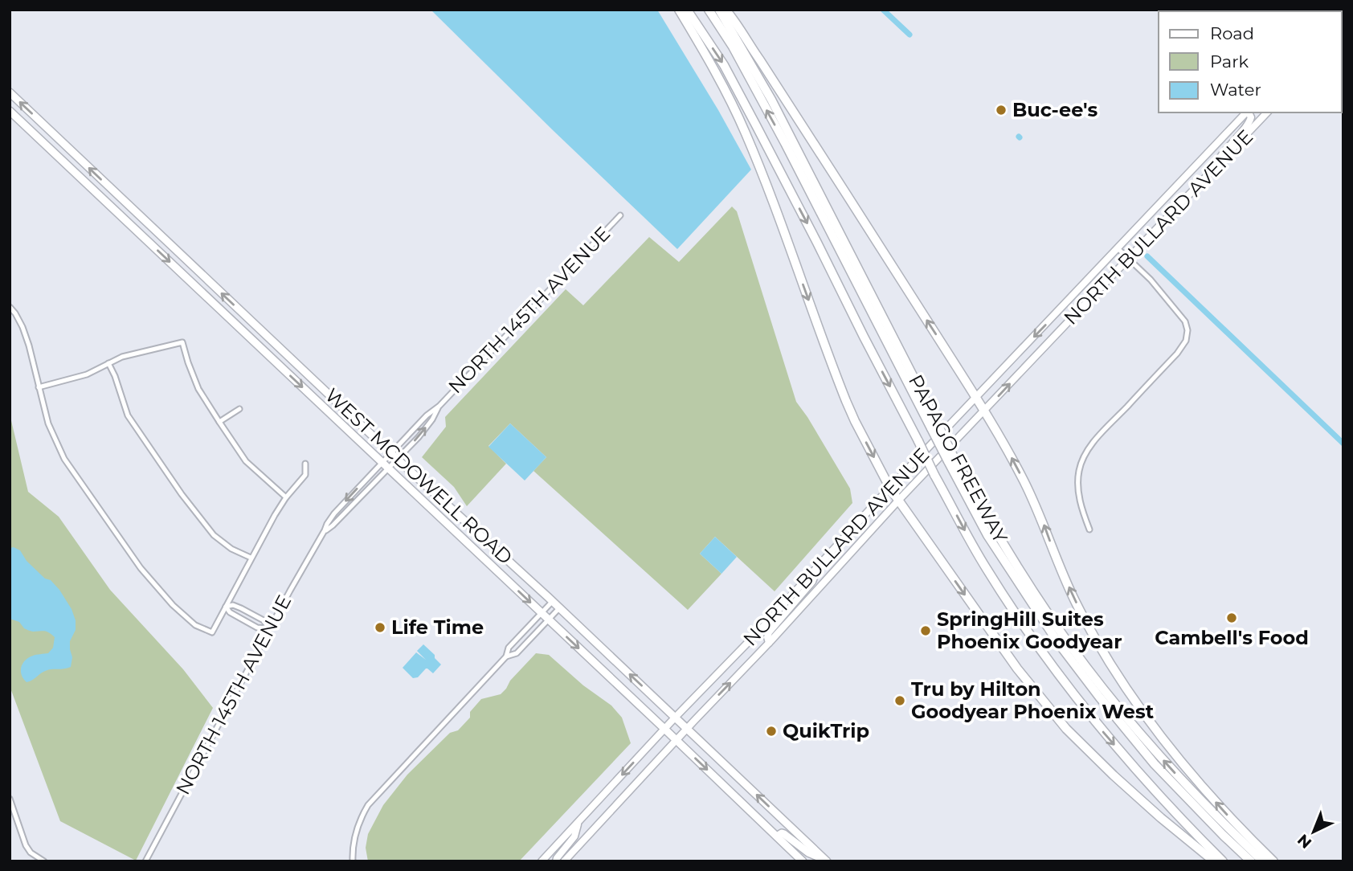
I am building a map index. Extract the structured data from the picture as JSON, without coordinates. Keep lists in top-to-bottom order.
{
  "streets": {
    "highway": ["PAPAGO FREEWAY"],
    "main road": ["NORTH BULLARD AVENUE", "WEST MCDOWELL ROAD"],
    "street": ["NORTH 145TH AVENUE"]
  },
  "crossings": [
    ["NORTH BULLARD AVENUE", "WEST MCDOWELL ROAD"],
    ["NORTH 145TH AVENUE", "WEST MCDOWELL ROAD"]
  ],
  "places": [
    "Buc-ee's",
    "Cambell's Food",
    "Life Time",
    "SpringHill Suites Phoenix Goodyear",
    "Tru by Hilton Goodyear Phoenix West",
    "QuikTrip"
  ],
  "legend": ["Road", "Park", "Water"],
  "north": "bottom left"
}
